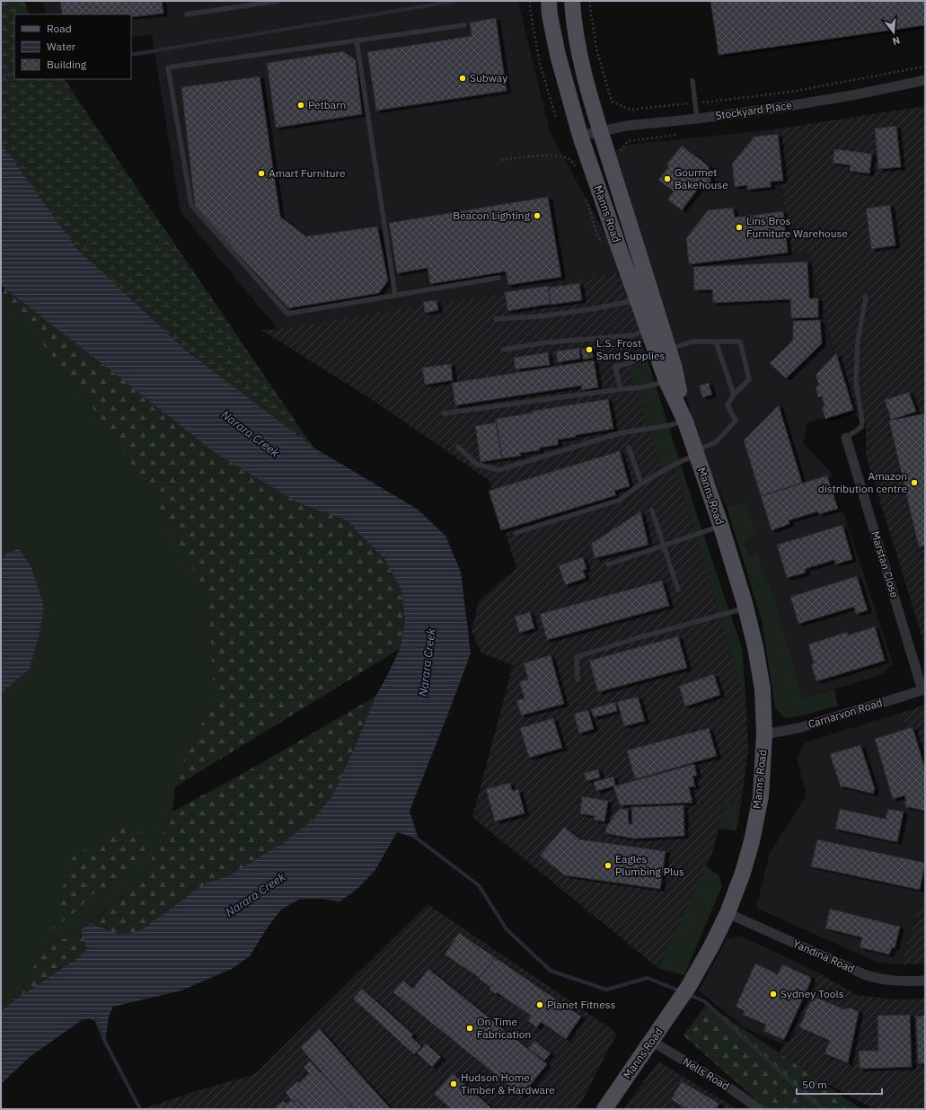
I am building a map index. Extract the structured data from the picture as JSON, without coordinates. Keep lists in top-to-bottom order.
{
  "streets": {
    "main road": ["Manns Road"],
    "street": [
      "Stockyard Place",
      "Marstan Close",
      "Carnarvon Road",
      "Yandina Road",
      "Nells Road"
    ]
  },
  "crossings": [
    ["Stockyard Place", "Manns Road"],
    ["Manns Road", "Carnarvon Road"],
    ["Manns Road", "Yandina Road"],
    ["Manns Road", "Nells Road"],
    ["Marstan Close", "Carnarvon Road"]
  ],
  "water": ["Narara Creek"],
  "places": [
    "Subway",
    "Petbarn",
    "Amart Furniture",
    "Gourmet Bakehouse",
    "Beacon Lighting",
    "Lins Bros Furniture Warehouse",
    "L.S. Frost Sand Supplies",
    "Amazon distribution centre",
    "Eagles Plumbing Plus",
    "Sydney Tools",
    "Planet Fitness",
    "On Time Fabrication",
    "Hudson Home Timber & Hardware"
  ],
  "legend": ["Road", "Water", "Building"],
  "scale_bar": "50 m",
  "north": "bottom"
}
